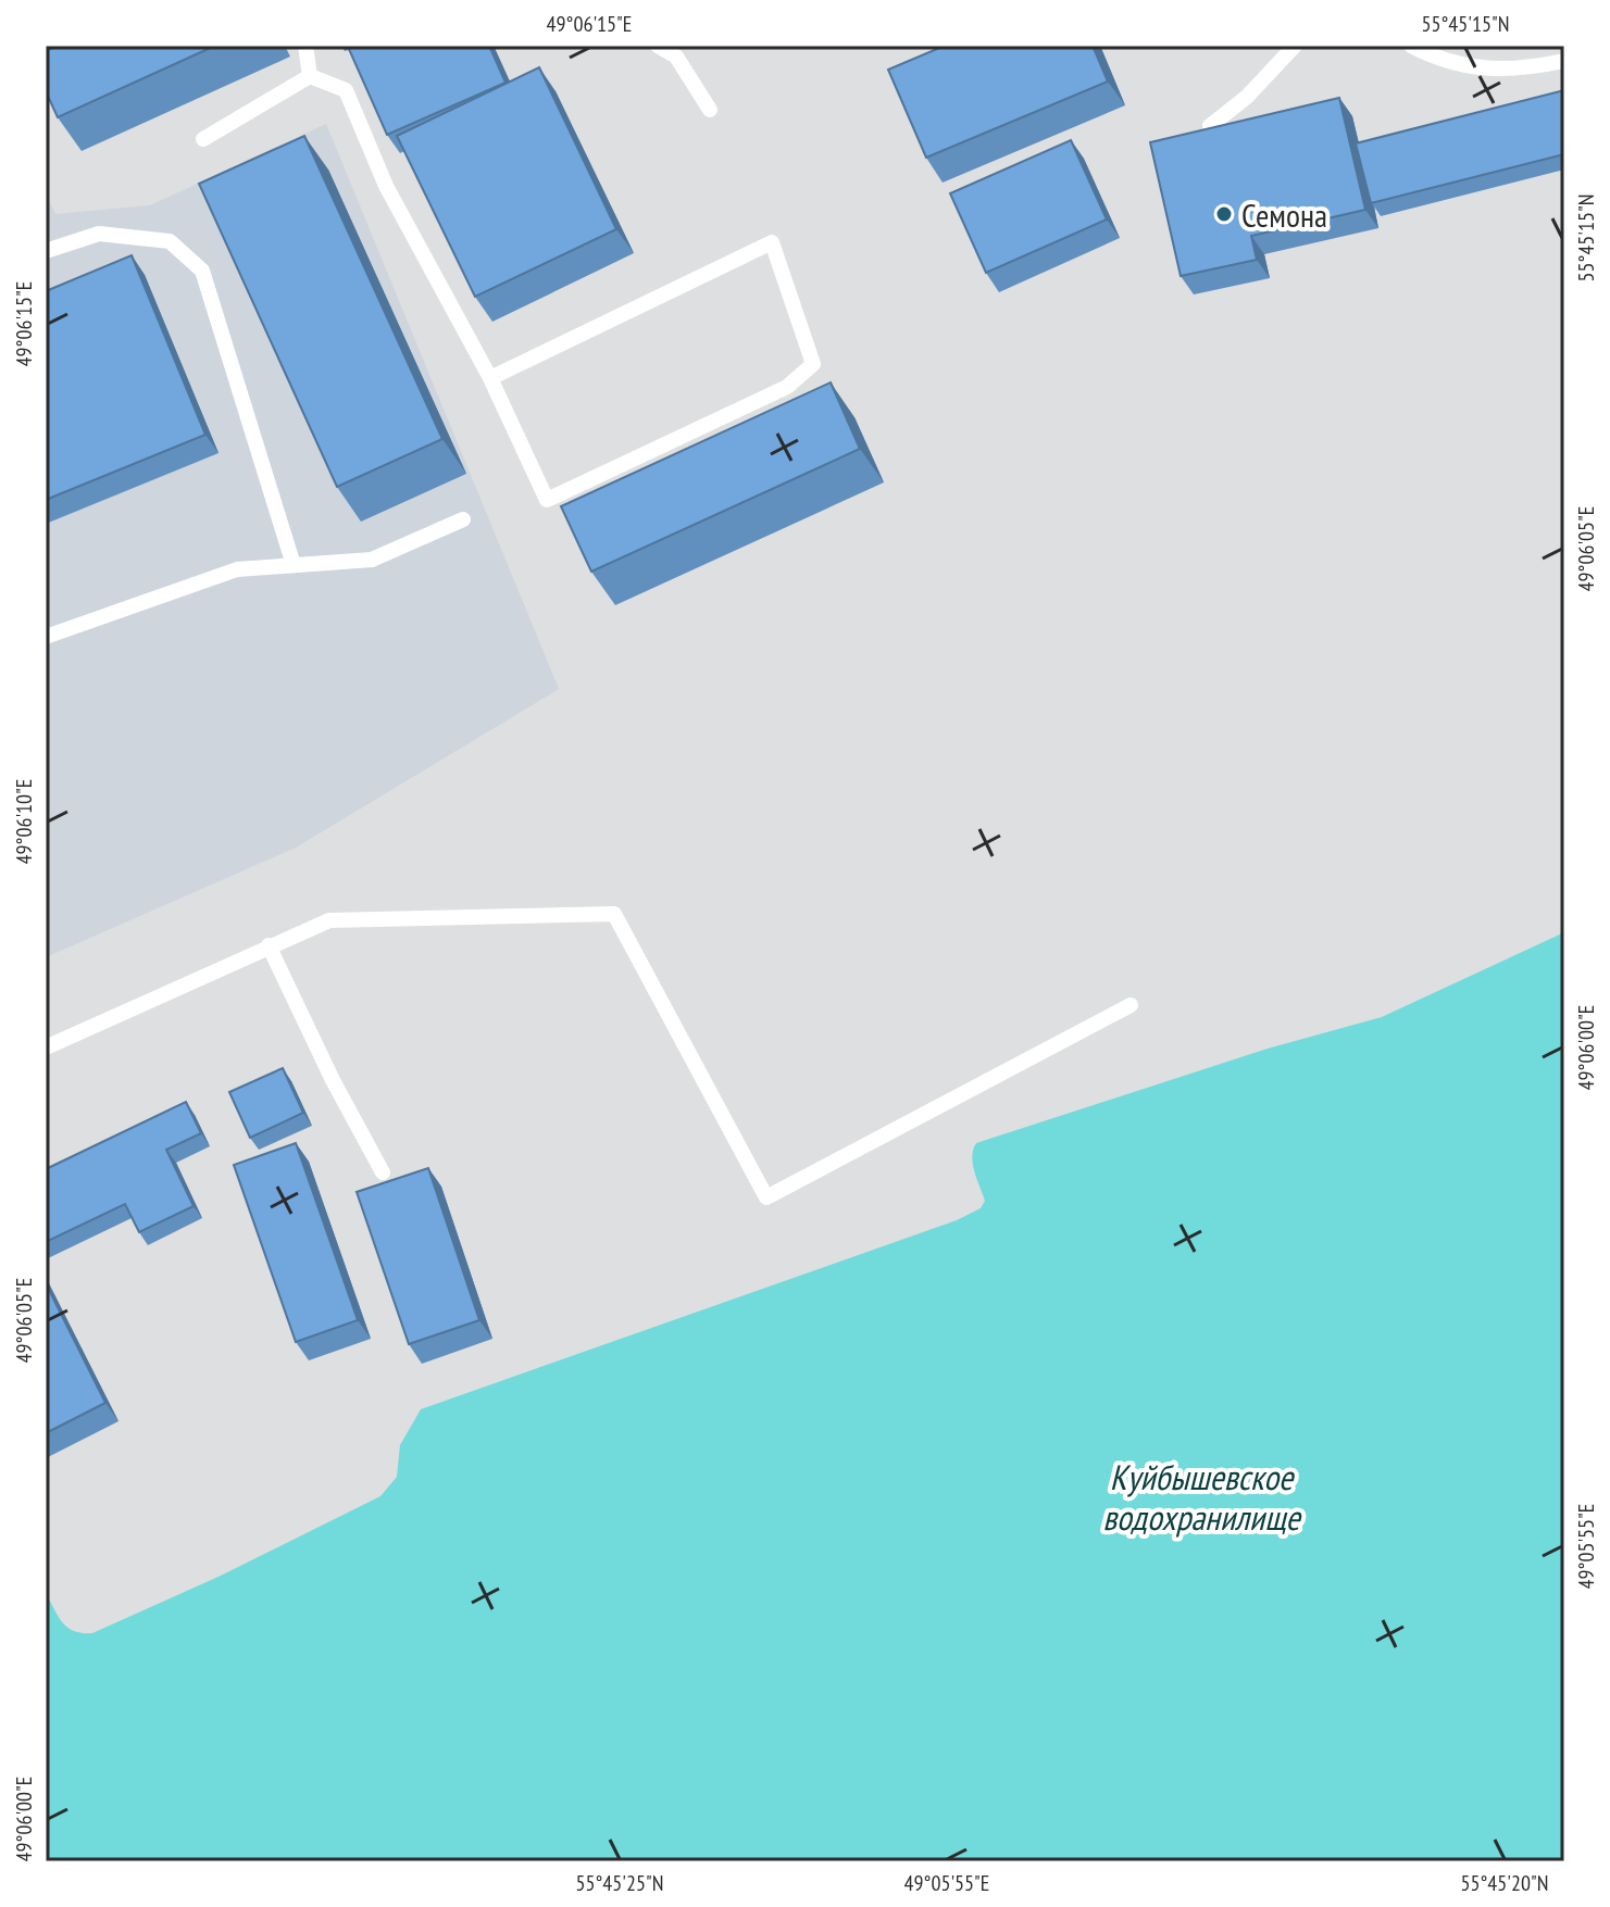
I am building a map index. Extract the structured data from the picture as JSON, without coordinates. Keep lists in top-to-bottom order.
{
  "water": ["Куйбышевское водохранилище"],
  "places": ["Семона"],
  "coordinates": [
    "49°06'15\"E",
    "55°45'15\"N",
    "49°06'05\"E",
    "49°06'10\"E",
    "49°06'00\"E",
    "49°05'55\"E",
    "55°45'25\"N",
    "55°45'20\"N"
  ]
}
